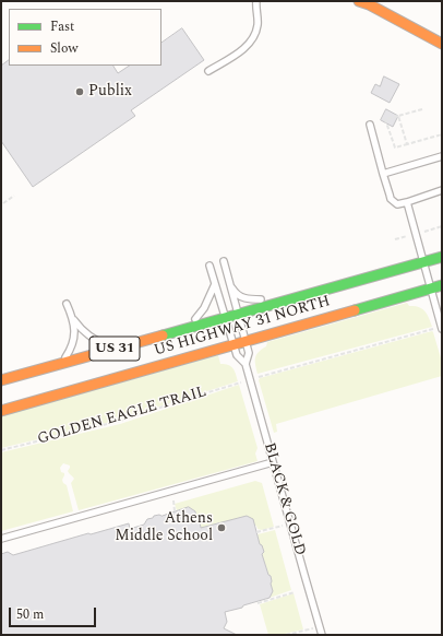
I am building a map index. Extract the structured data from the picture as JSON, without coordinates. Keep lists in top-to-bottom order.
{
  "streets": {
    "main road": ["US HIGHWAY 31 NORTH", "US 31"],
    "lane": ["BLACK & GOLD"],
    "path": ["GOLDEN EAGLE TRAIL"]
  },
  "crossings": [
    ["US HIGHWAY 31 NORTH", "BLACK & GOLD"]
  ],
  "places": ["Publix", "Athens Middle School"],
  "legend": ["Fast", "Slow"],
  "scale_bar": "50 m"
}
